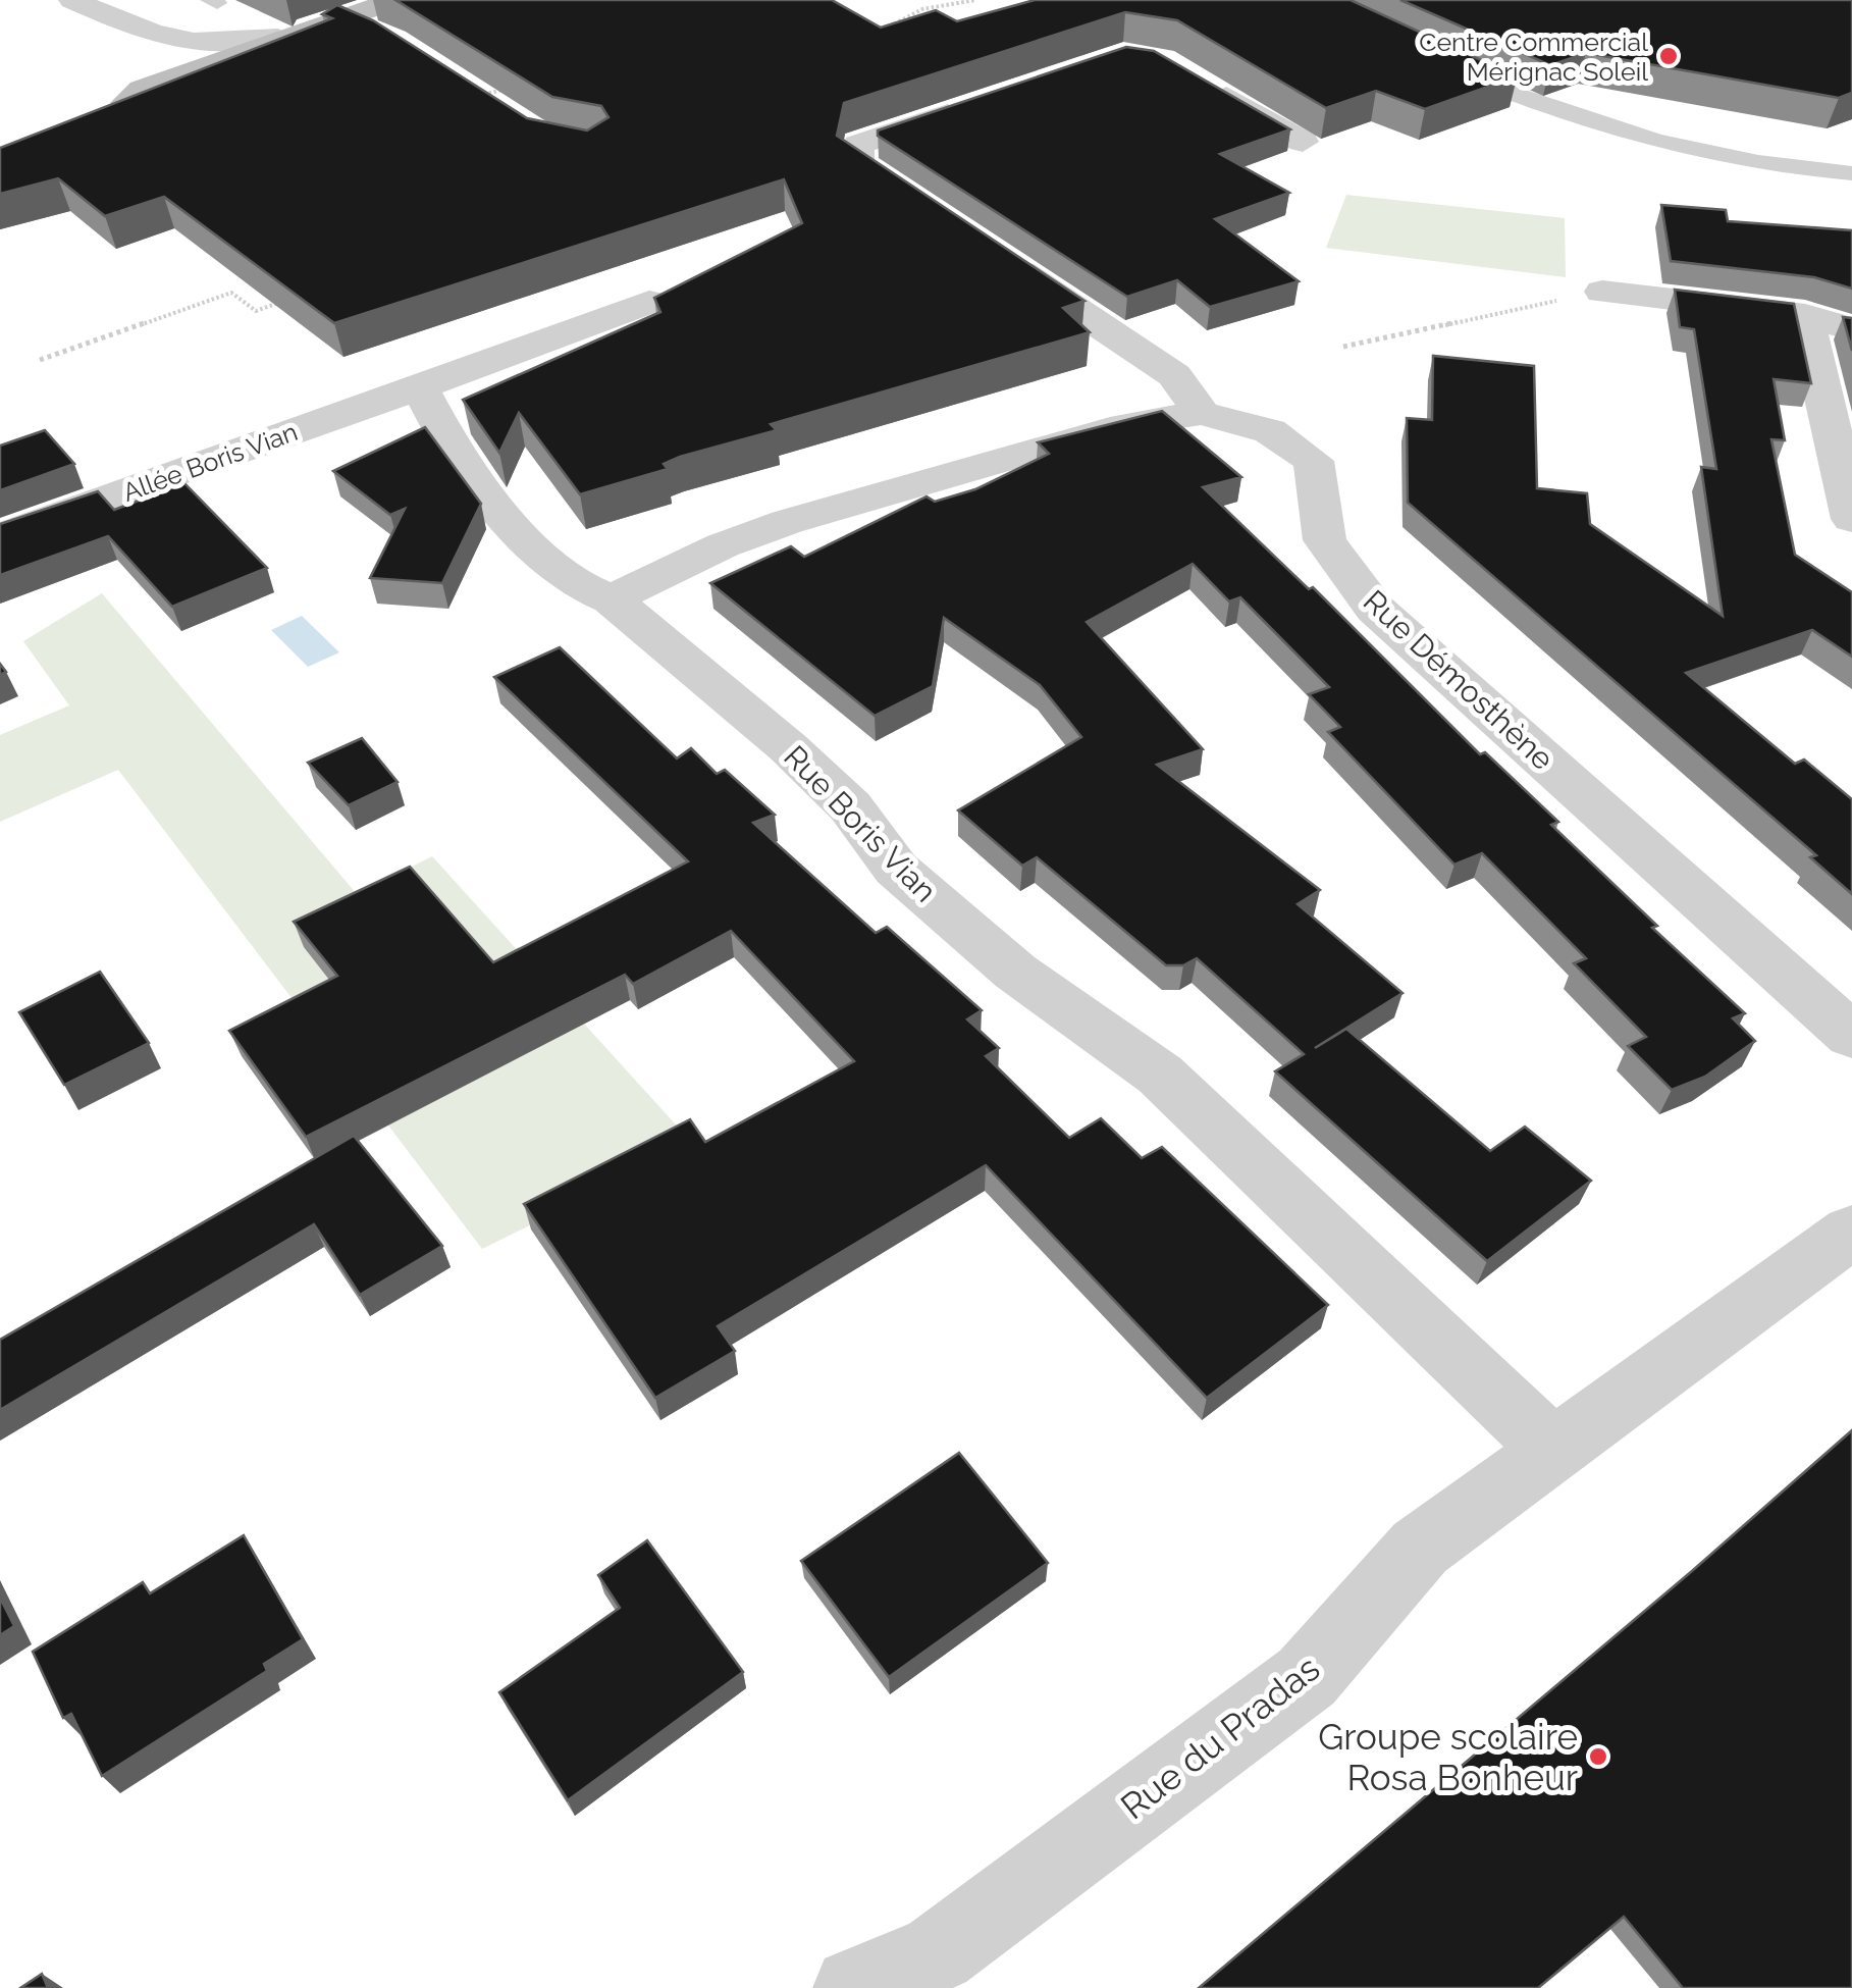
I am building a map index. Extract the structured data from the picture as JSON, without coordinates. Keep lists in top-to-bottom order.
{
  "streets": {
    "street": [
      "Allée Boris Vian",
      "Rue Démosthène",
      "Rue Boris Vian",
      "Rue du Pradas"
    ]
  },
  "crossings": [
    ["Allée Boris Vian", "Rue Boris Vian"],
    ["Rue Démosthène", "Rue Boris Vian"],
    ["Rue Boris Vian", "Rue du Pradas"]
  ],
  "places": ["Centre Commercial Mérignac Soleil", "Groupe scolaire Rosa Bonheur"]
}
